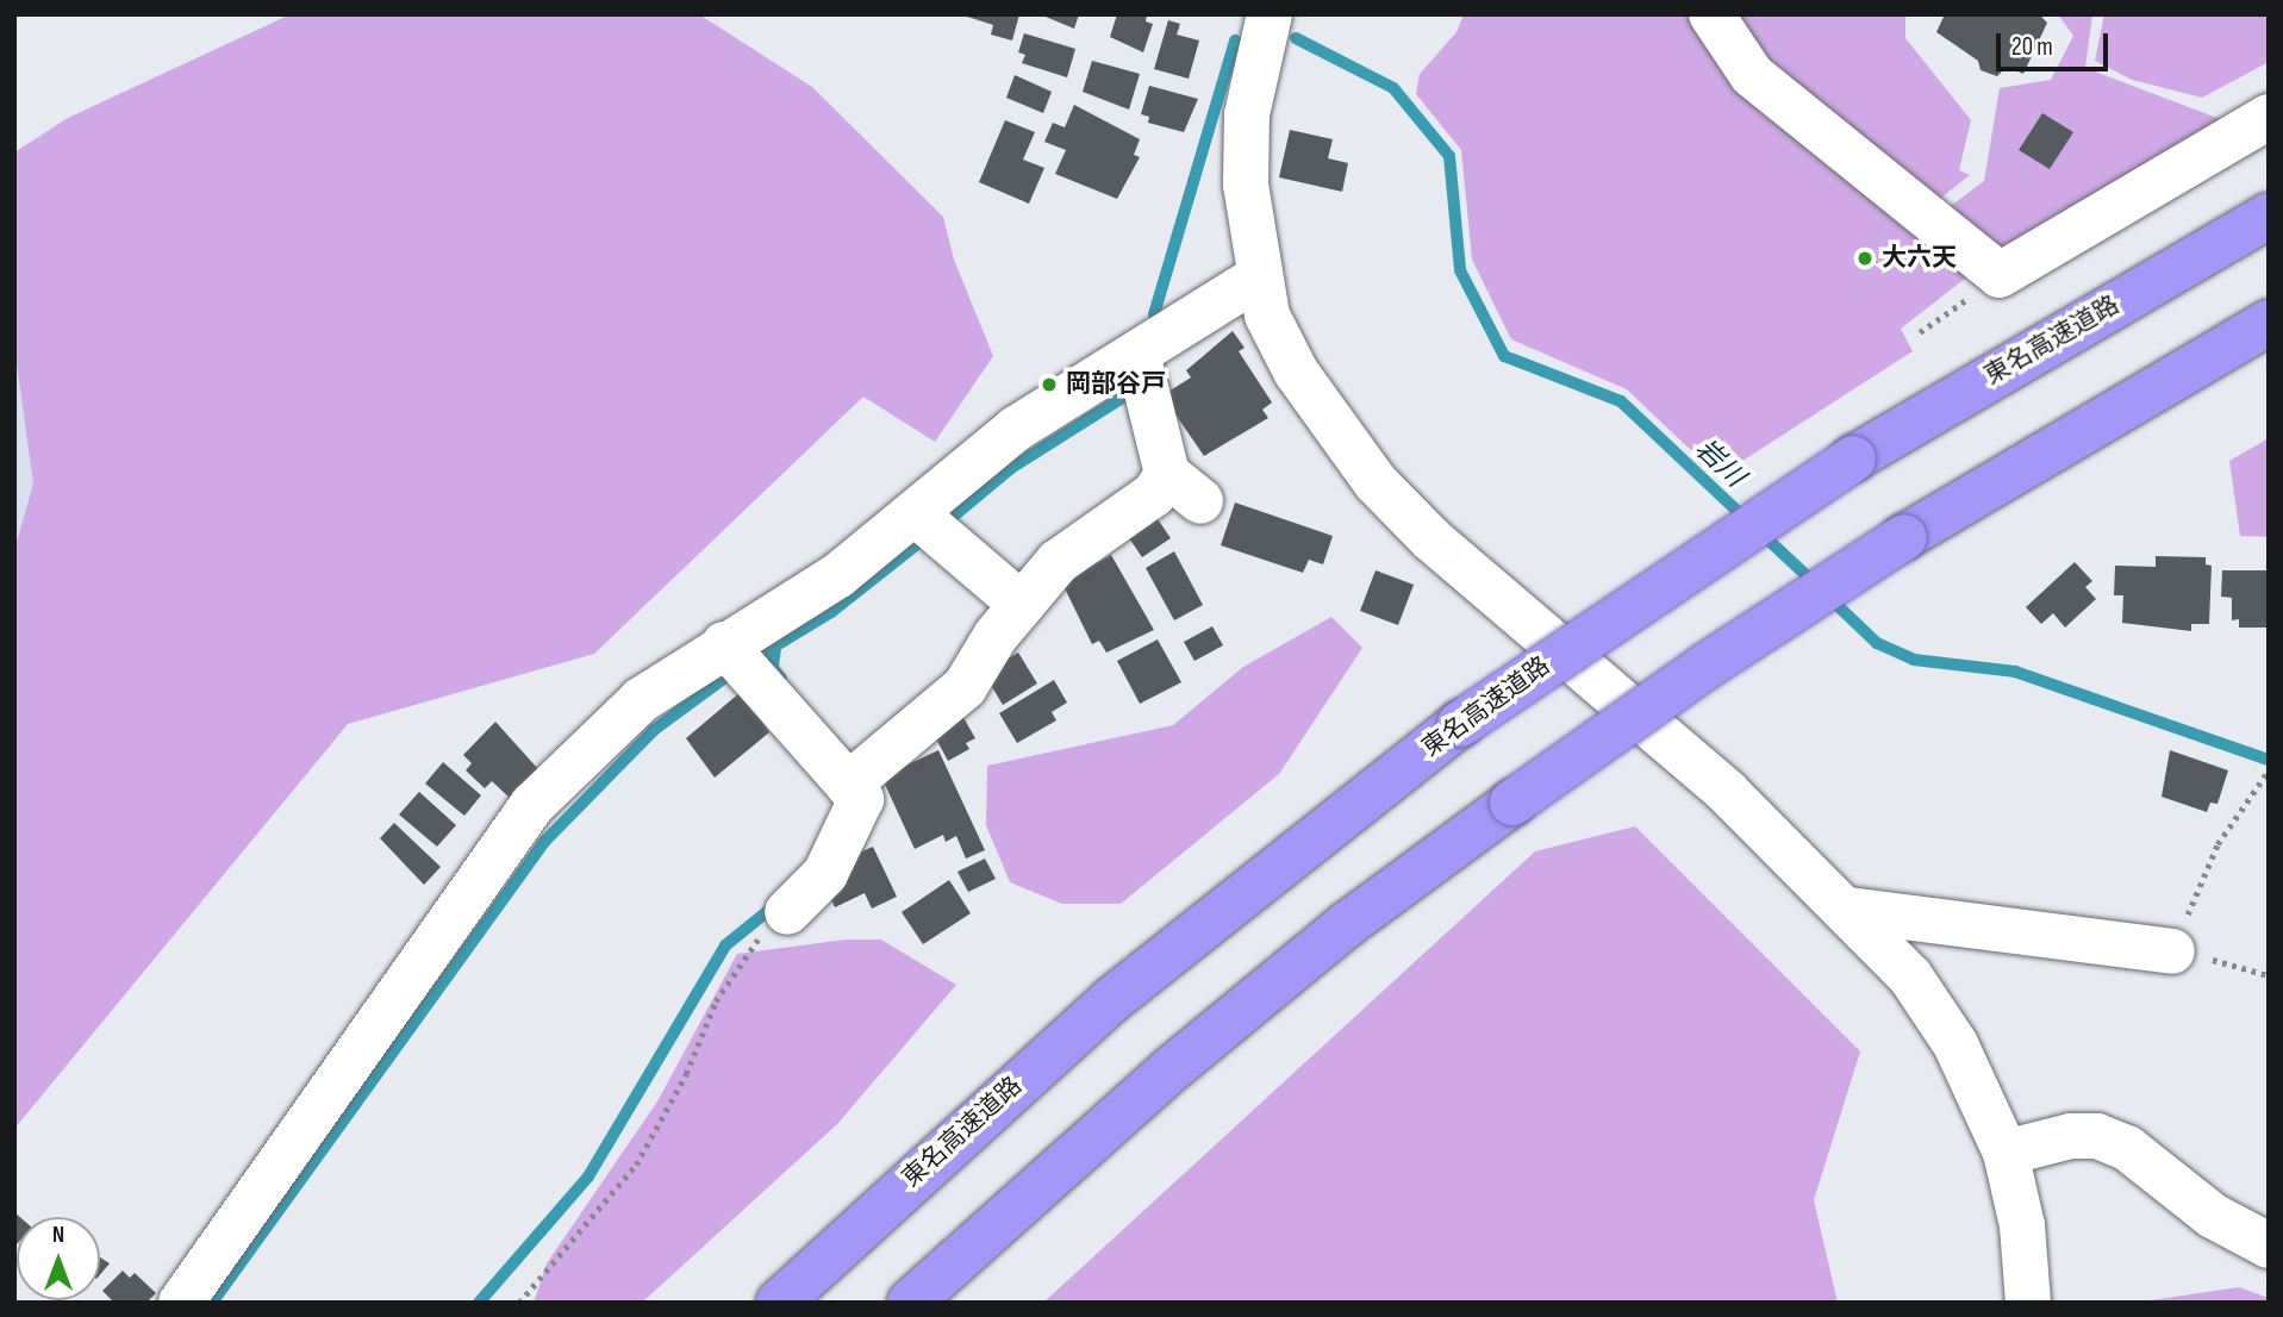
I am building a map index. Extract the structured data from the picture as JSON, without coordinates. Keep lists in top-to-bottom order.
{
  "streets": {
    "highway": ["東名高速道路"]
  },
  "water": ["岩川"],
  "places": ["大六天", "岡部谷戸"],
  "scale_bar": "20 m",
  "north": "top"
}
